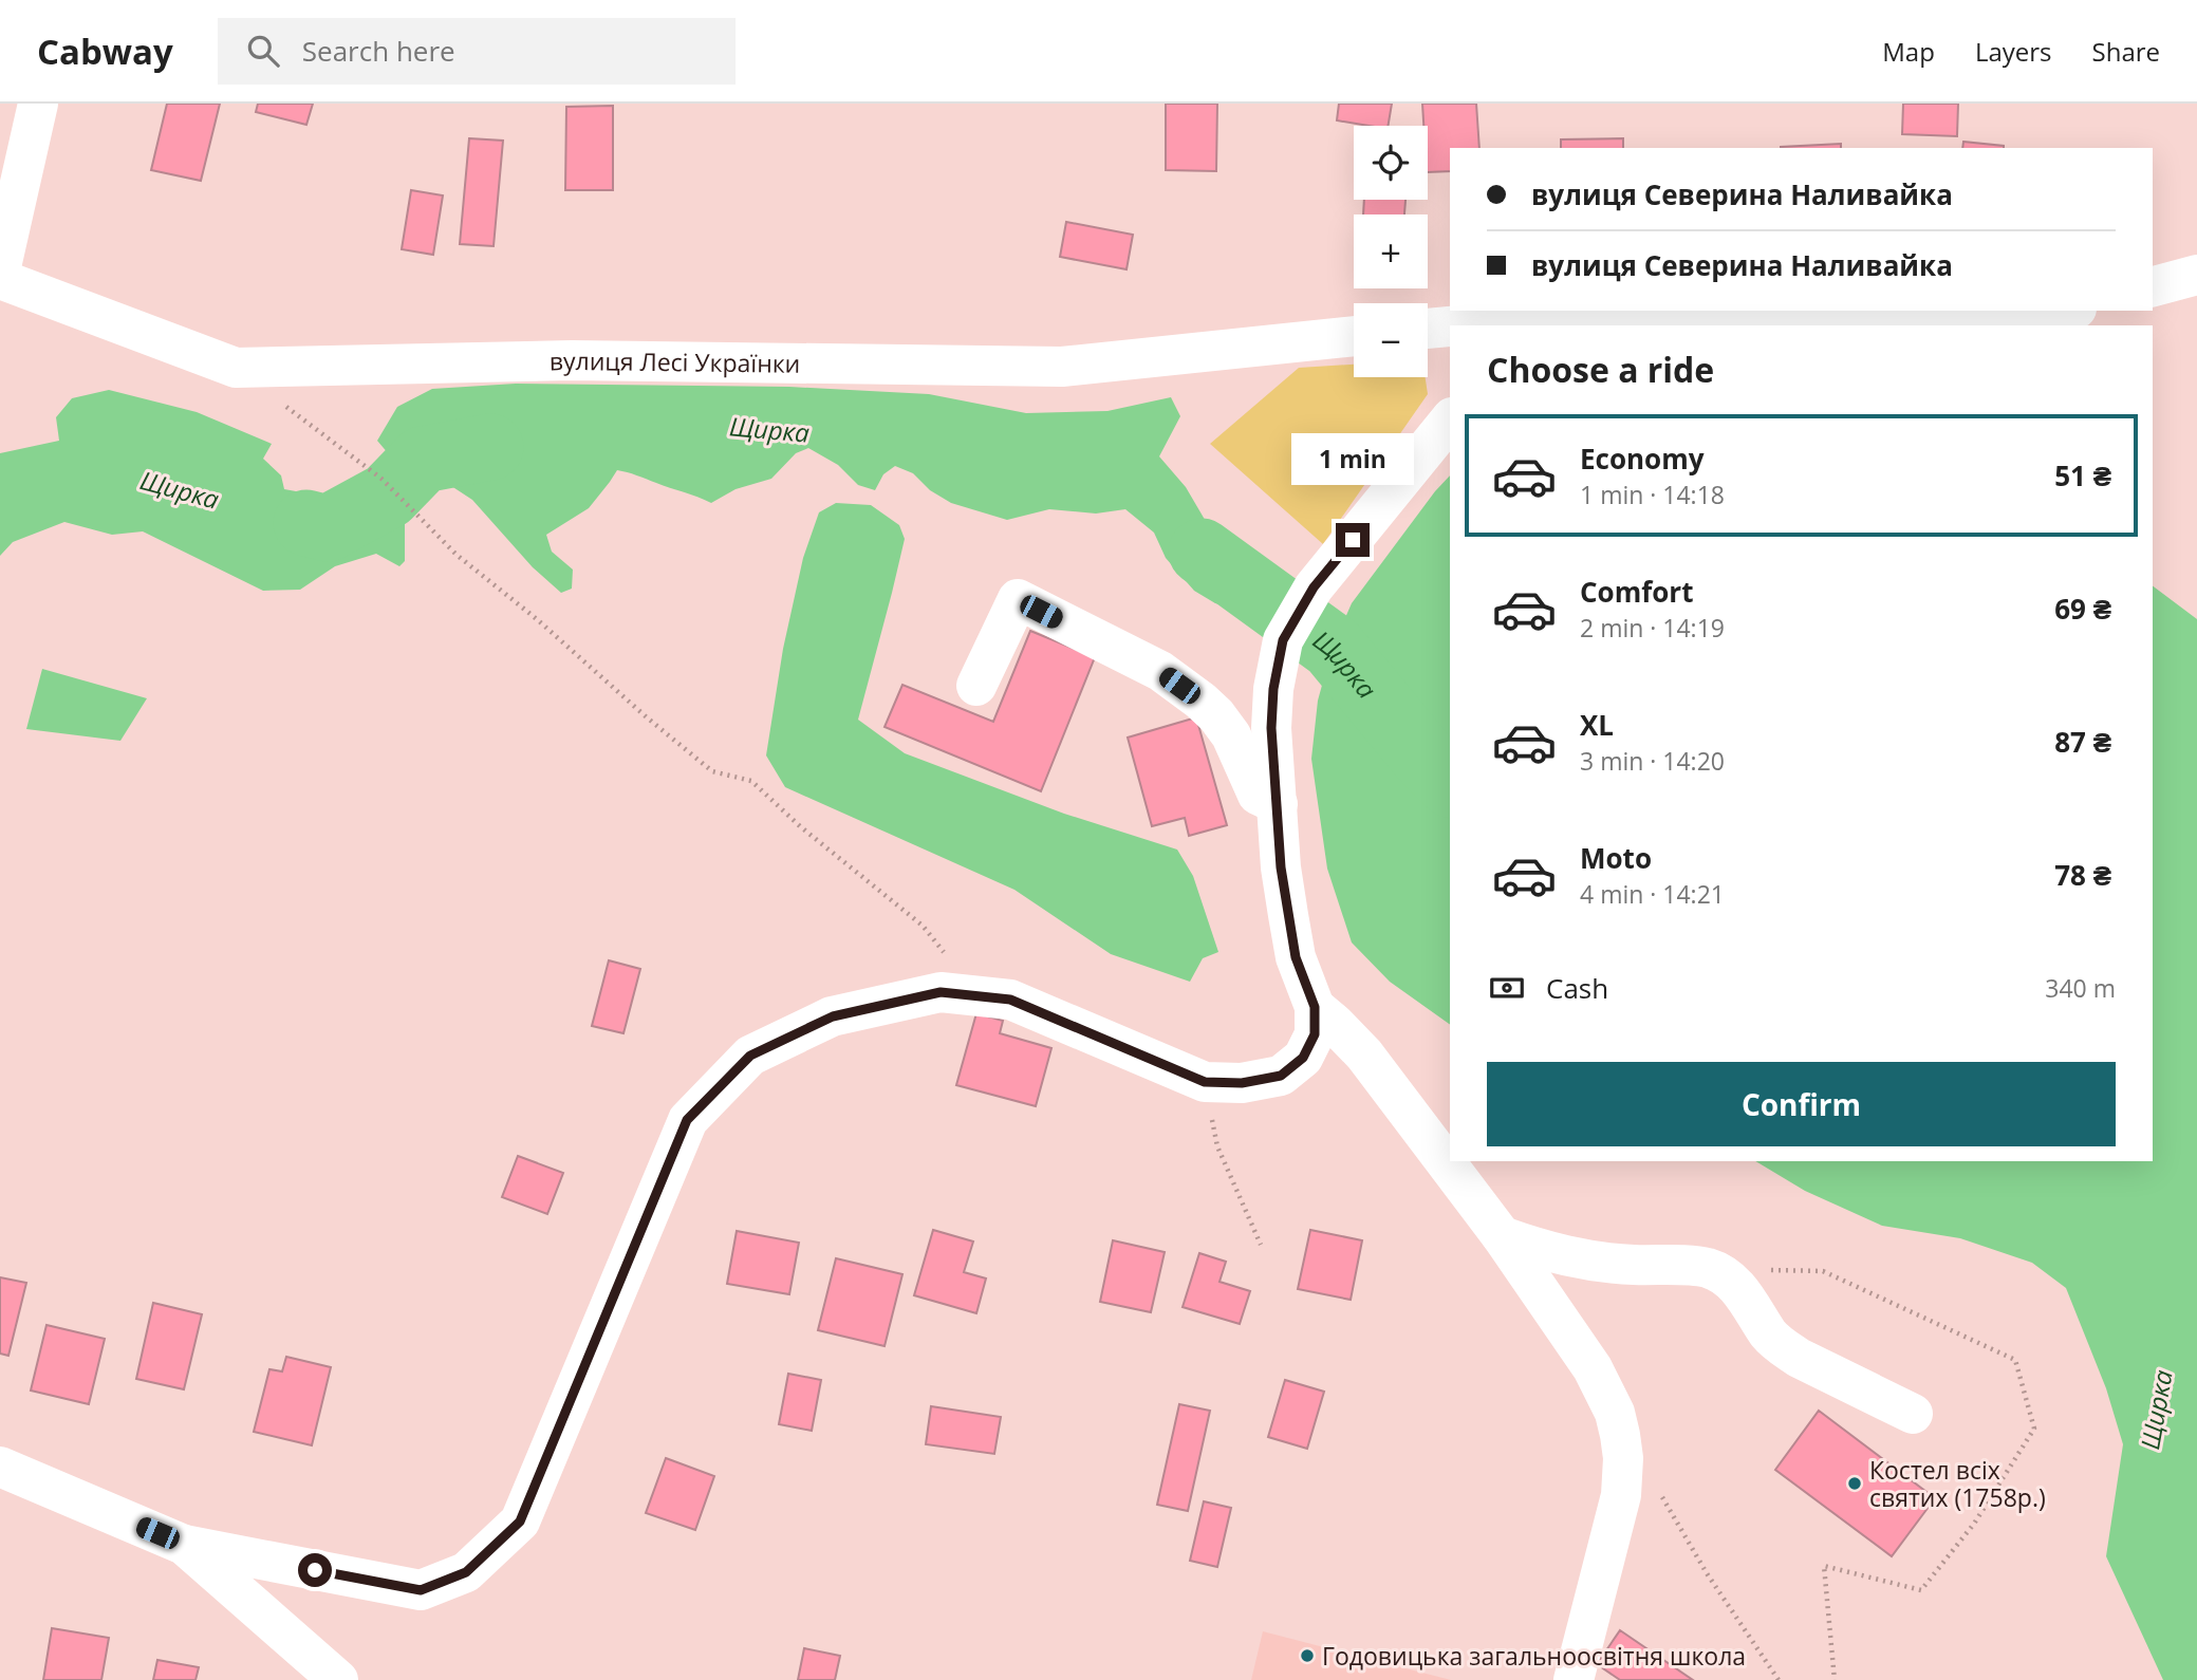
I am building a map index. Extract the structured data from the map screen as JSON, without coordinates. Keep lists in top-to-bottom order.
{
  "streets": {
    "street": ["вулиця Лесі Українки"]
  },
  "water": ["Щирка"],
  "places": ["Костел всіх святих (1758р.)", "Годовицька загальноосвітня школа"],
  "page": {
    "header": "Cabway",
    "search": "Search here",
    "nav": ["Map", "Layers", "Share"],
    "map_buttons": ["+", "−"],
    "banner": ["вулиця Северина Наливайка", "вулиця Северина Наливайка"],
    "heading": "Choose a ride",
    "list": [
      {
        "name": "Economy",
        "note": "1 min · 14:18",
        "value": "51 ₴"
      },
      {
        "name": "Comfort",
        "note": "2 min · 14:19",
        "value": "69 ₴"
      },
      {
        "name": "XL",
        "note": "3 min · 14:20",
        "value": "87 ₴"
      },
      {
        "name": "Moto",
        "note": "4 min · 14:21",
        "value": "78 ₴"
      }
    ],
    "bubble": "1 min",
    "pay": ["Cash", "340 m"],
    "buttons": "Confirm"
  }
}
